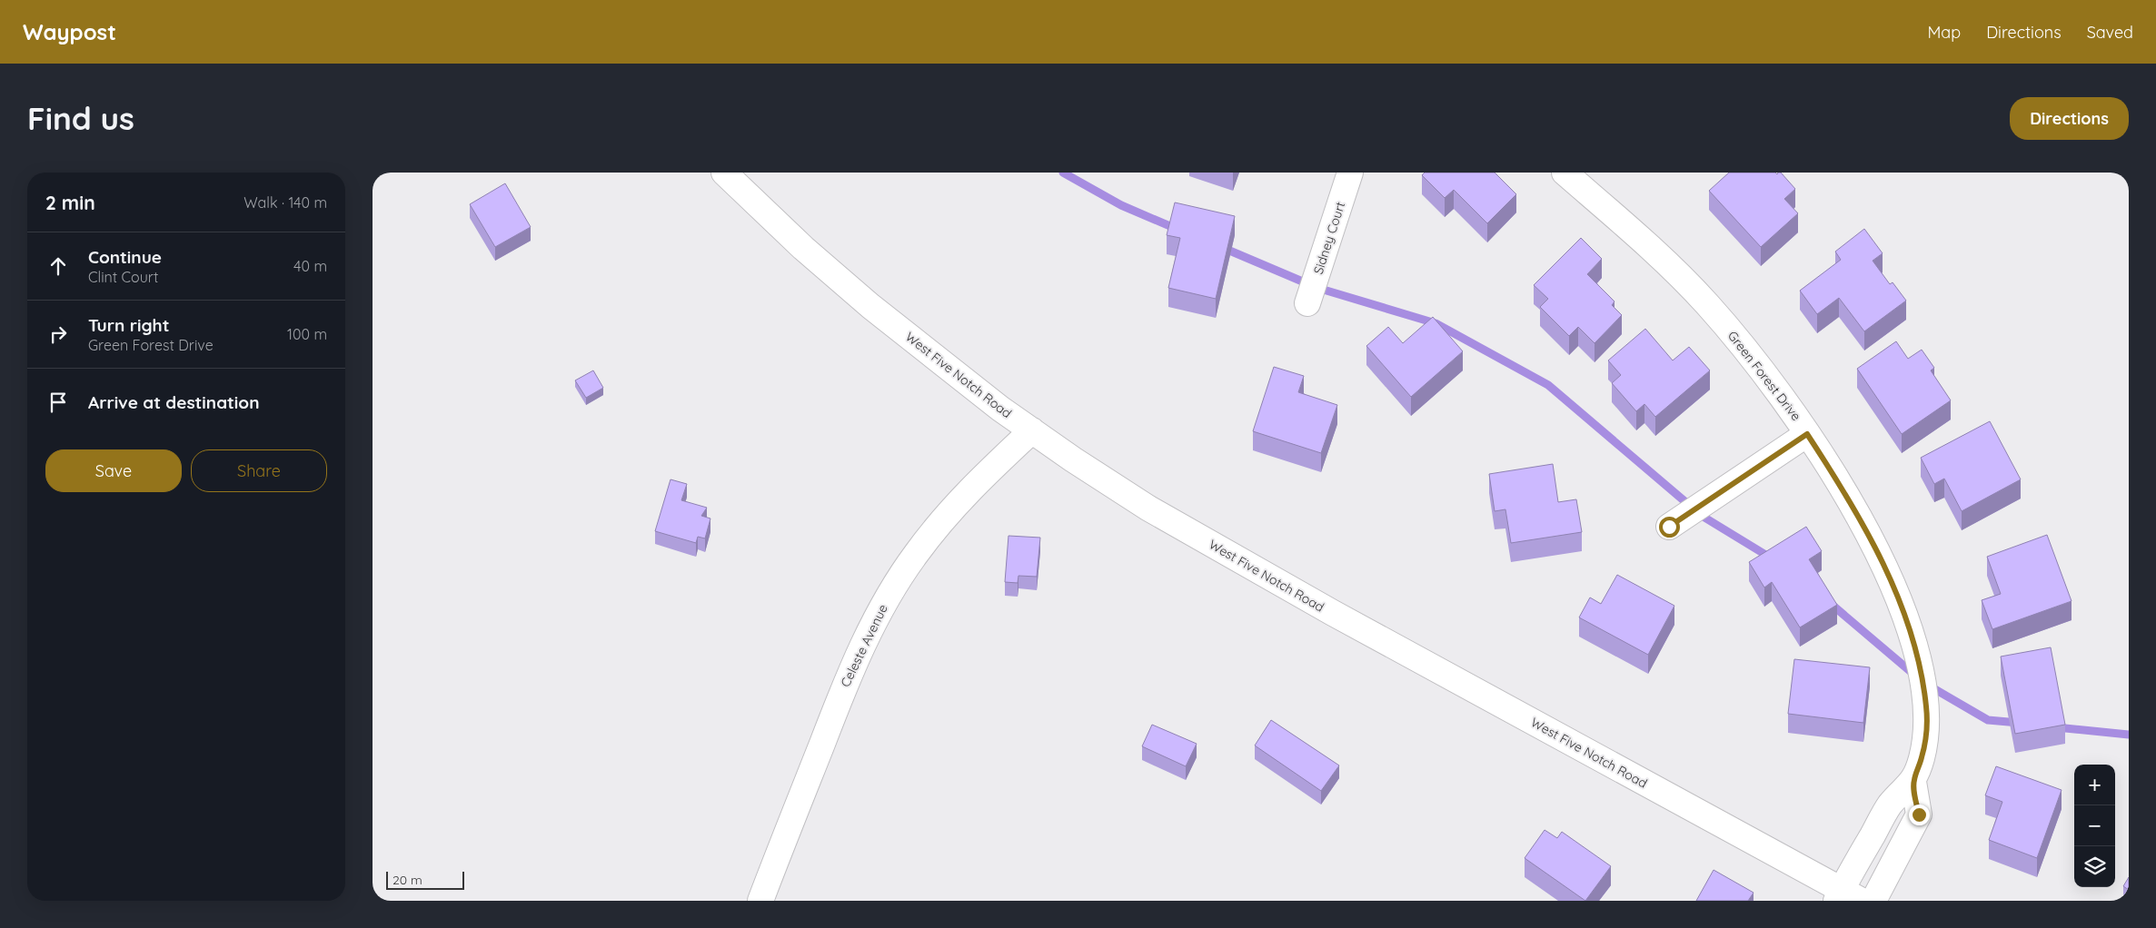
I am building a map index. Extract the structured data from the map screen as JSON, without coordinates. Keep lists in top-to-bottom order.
{
  "streets": {
    "street": [
      "Sidney Court",
      "West Five Notch Road",
      "Green Forest Drive",
      "Celeste Avenue"
    ]
  },
  "crossings": [
    ["West Five Notch Road", "Green Forest Drive"],
    ["West Five Notch Road", "Celeste Avenue"]
  ],
  "scale_bar": "20 m",
  "page": {
    "header": "Waypost",
    "nav": ["Map", "Directions", "Saved"],
    "buttons": [
      "Directions",
      ["Save", "Share"]
    ],
    "title": "Find us",
    "heading": ["2 min", "Walk · 140 m"],
    "list": [
      ["Continue", "Clint Court", "40 m"],
      ["Turn right", "Green Forest Drive", "100 m"],
      "Arrive at destination"
    ],
    "map_buttons": ["+", "−"],
    "scale": "20 m"
  }
}
